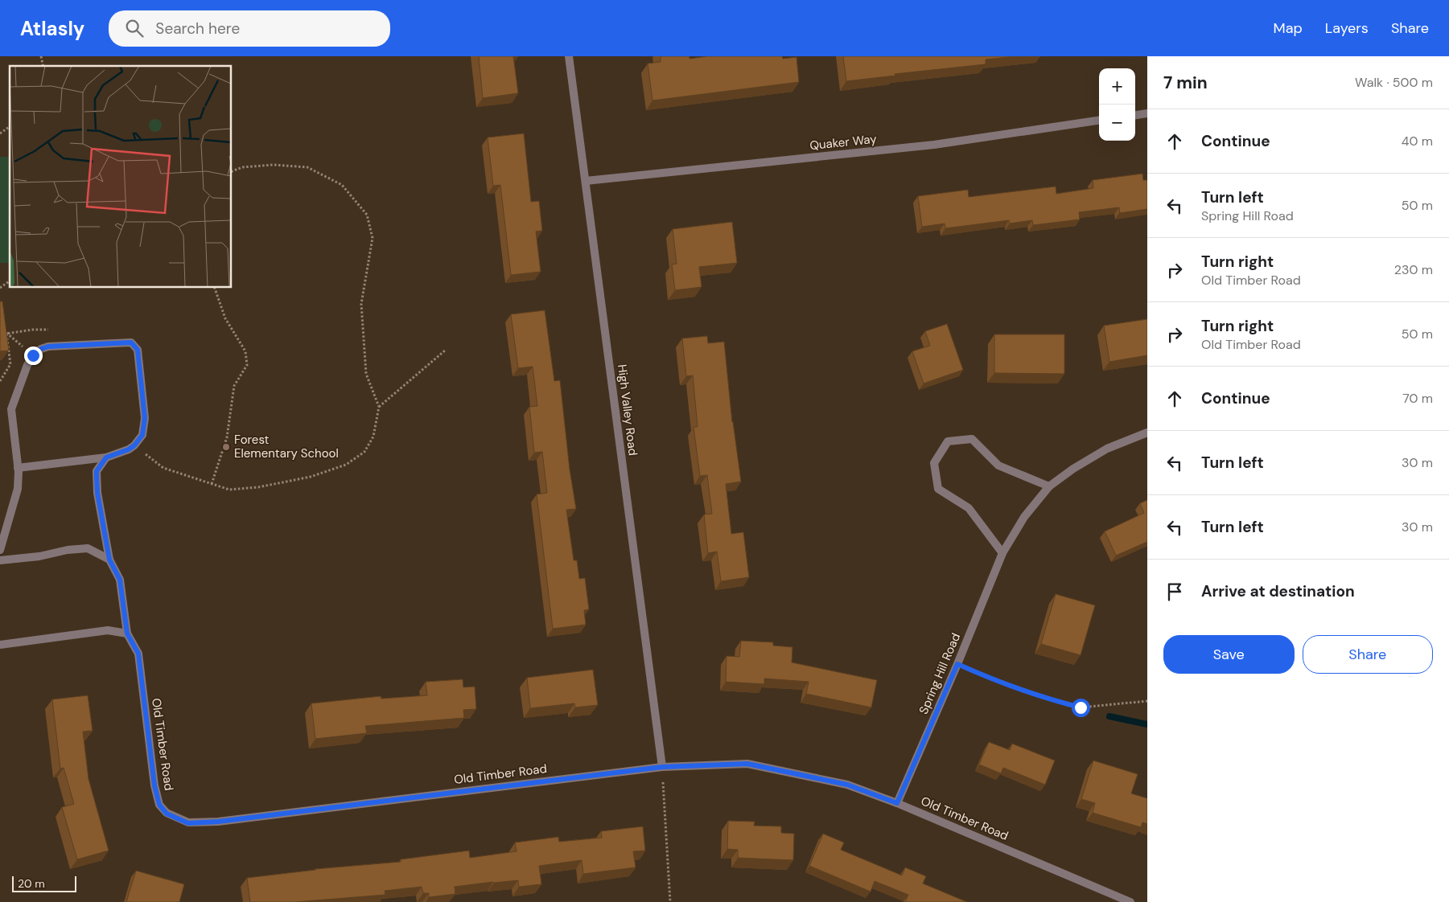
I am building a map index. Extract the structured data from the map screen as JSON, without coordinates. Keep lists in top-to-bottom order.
{
  "streets": {
    "street": [
      "Quaker Way",
      "High Valley Road",
      "Spring Hill Road",
      "Old Timber Road"
    ]
  },
  "crossings": [
    ["Quaker Way", "High Valley Road"],
    ["High Valley Road", "Old Timber Road"],
    ["Spring Hill Road", "Old Timber Road"]
  ],
  "places": ["Forest Elementary School"],
  "scale_bar": "20 m",
  "page": {
    "header": "Atlasly",
    "search": "Search here",
    "nav": ["Map", "Layers", "Share"],
    "heading": ["7 min", "Walk · 500 m"],
    "map_buttons": ["+", "−"],
    "list": [
      ["Continue", "40 m"],
      ["Turn left", "Spring Hill Road", "50 m"],
      ["Turn right", "Old Timber Road", "230 m"],
      ["Turn right", "Old Timber Road", "50 m"],
      ["Continue", "70 m"],
      ["Turn left", "30 m"],
      ["Turn left", "30 m"],
      "Arrive at destination"
    ],
    "buttons": ["Save", "Share"],
    "scale": "20 m"
  }
}
